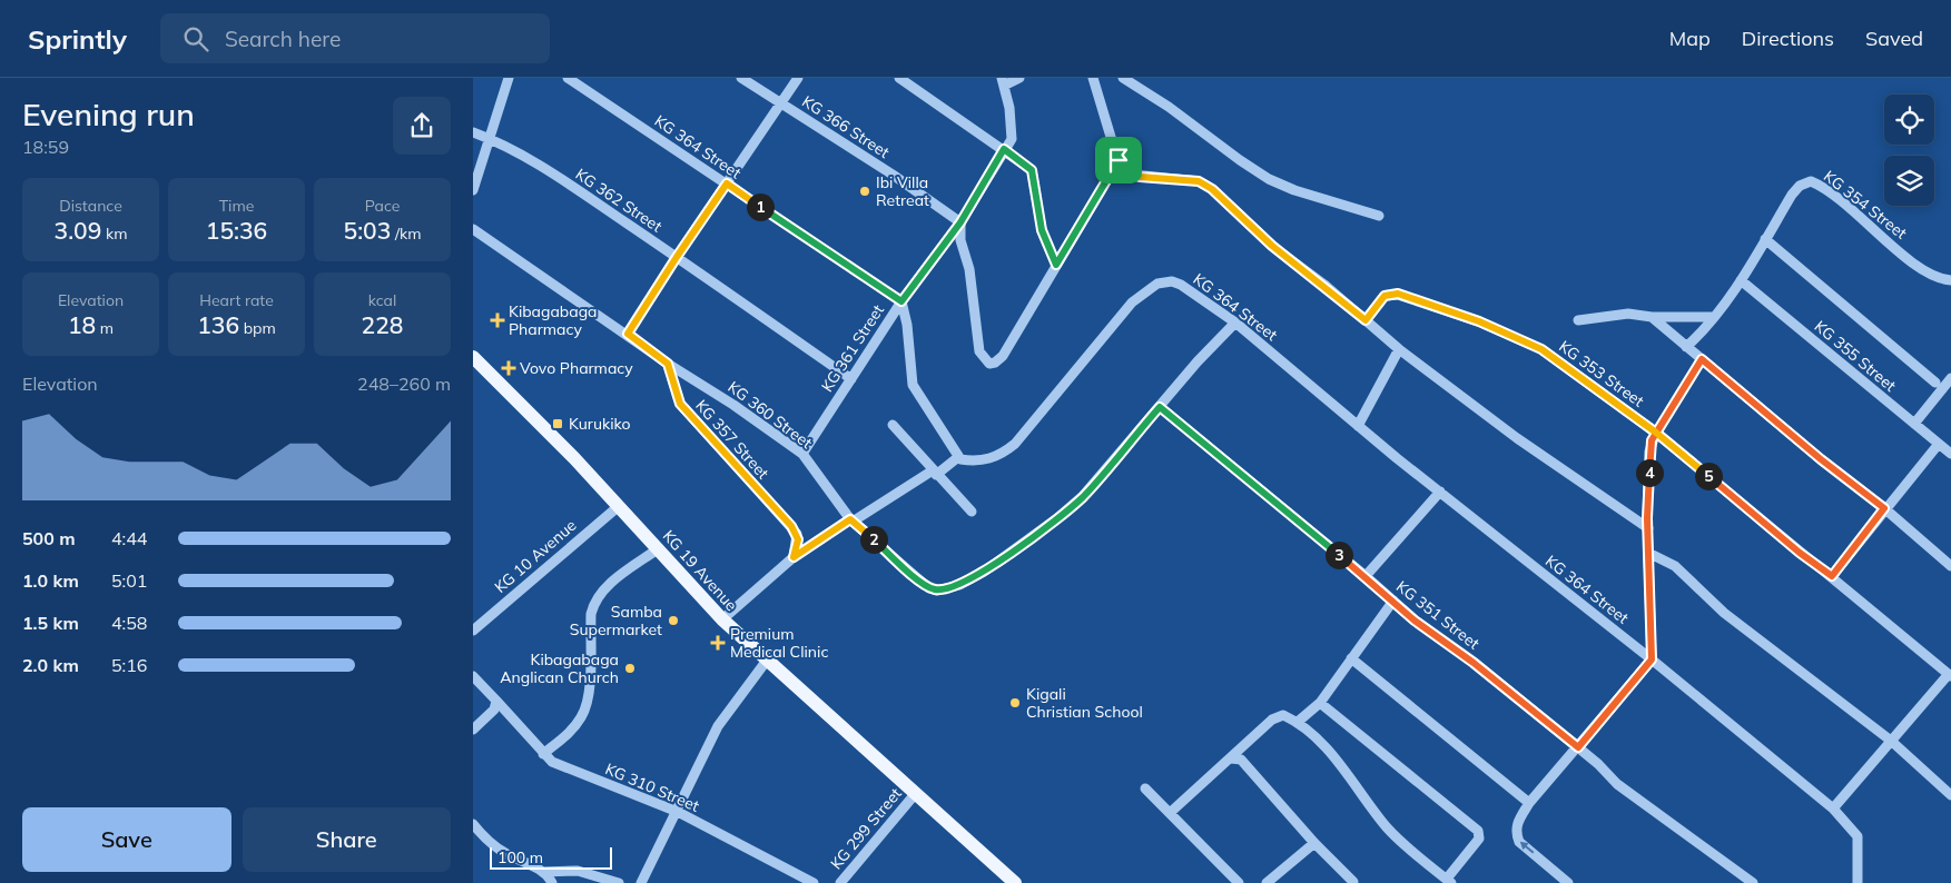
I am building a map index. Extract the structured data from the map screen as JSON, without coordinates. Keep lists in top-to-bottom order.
{
  "streets": {
    "main road": ["KG 19 Avenue"],
    "street": [
      "KG 366 Street",
      "KG 364 Street",
      "KG 362 Street",
      "KG 354 Street",
      "KG 361 Street",
      "KG 355 Street",
      "KG 353 Street",
      "KG 360 Street",
      "KG 357 Street",
      "KG 10 Avenue",
      "KG 351 Street",
      "KG 310 Street",
      "KG 299 Street"
    ]
  },
  "crossings": [
    ["KG 366 Street", "KG 361 Street"],
    ["KG 364 Street", "KG 361 Street"],
    ["KG 364 Street", "KG 360 Street"],
    ["KG 362 Street", "KG 361 Street"],
    ["KG 354 Street", "KG 355 Street"],
    ["KG 361 Street", "KG 360 Street"],
    ["KG 360 Street", "KG 357 Street"],
    ["KG 360 Street", "KG 351 Street"],
    ["KG 10 Avenue", "KG 19 Avenue"],
    ["KG 19 Avenue", "KG 299 Street"]
  ],
  "places": {
    "other": [
      "Ibi Villa Retreat",
      "Samba Supermarket",
      "Kibagabaga Anglican Church",
      "Kigali Christian School"
    ],
    "health": ["Kibagabaga Pharmacy", "Vovo Pharmacy", "Premium Medical Clinic"],
    "transit": ["Kurukiko"]
  },
  "scale_bar": "100 m",
  "page": {
    "header": "Sprintly",
    "search": "Search here",
    "nav": ["Map", "Directions", "Saved"],
    "heading": ["Evening run", "18:59"],
    "stats": [
      ["Distance", "3.09 km"],
      ["Time", "15:36"],
      ["Pace", "5:03 /km"],
      ["Elevation", "18 m"],
      ["Heart rate", "136 bpm"],
      ["kcal", "228"]
    ],
    "pins": [
      "1",
      "4",
      "5",
      "2",
      "3"
    ],
    "chart": ["Elevation", "248–260 m"],
    "list": [
      {
        "name": "500 m",
        "note": "4:44"
      },
      {
        "name": "1.0 km",
        "note": "5:01"
      },
      {
        "name": "1.5 km",
        "note": "4:58"
      },
      {
        "name": "2.0 km",
        "note": "5:16"
      }
    ],
    "buttons": ["Save", "Share"],
    "scale": "100 m"
  }
}
